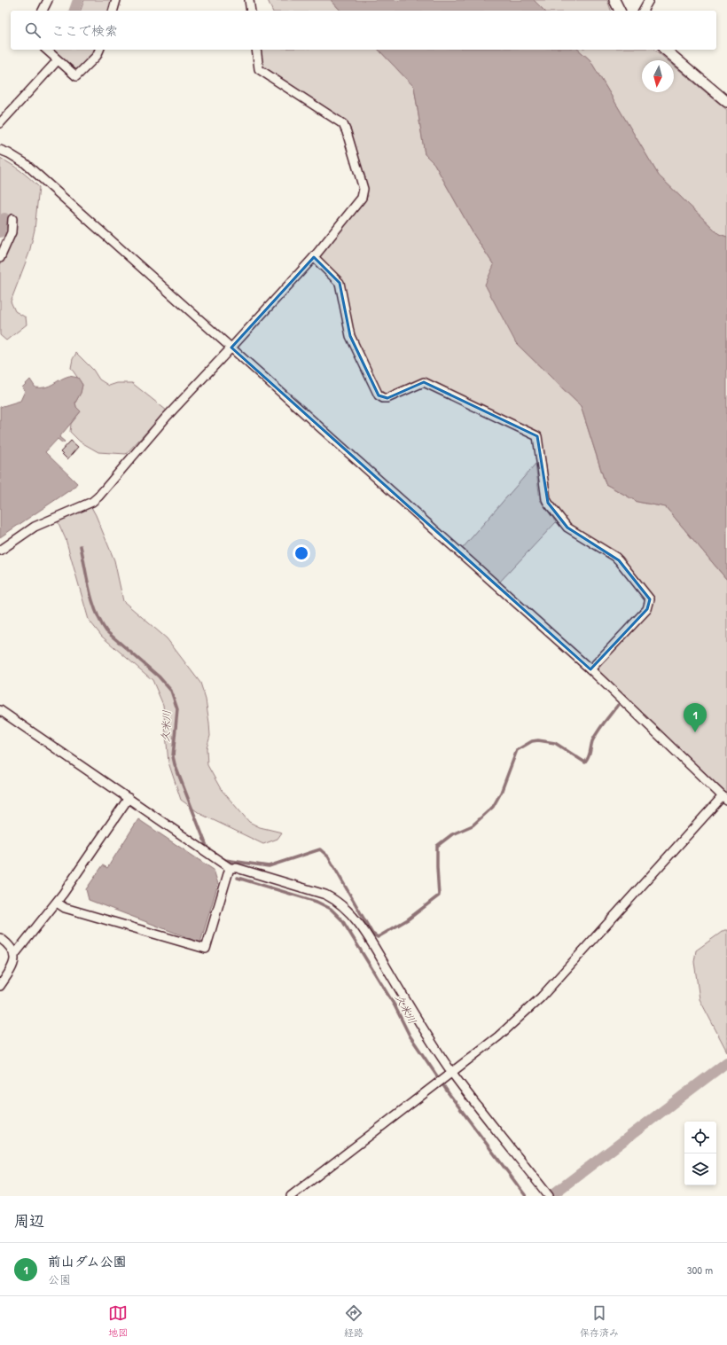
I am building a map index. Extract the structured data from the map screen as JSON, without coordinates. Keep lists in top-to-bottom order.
{
  "water": ["久米川"],
  "north": "bottom",
  "page": {
    "search": "ここで検索",
    "pins": "1",
    "heading": "周辺",
    "list": [
      {
        "mark": "1",
        "name": "前山ダム公園",
        "note": "公園",
        "value": "300 m"
      }
    ],
    "nav": ["地図", "経路", "保存済み"]
  }
}
